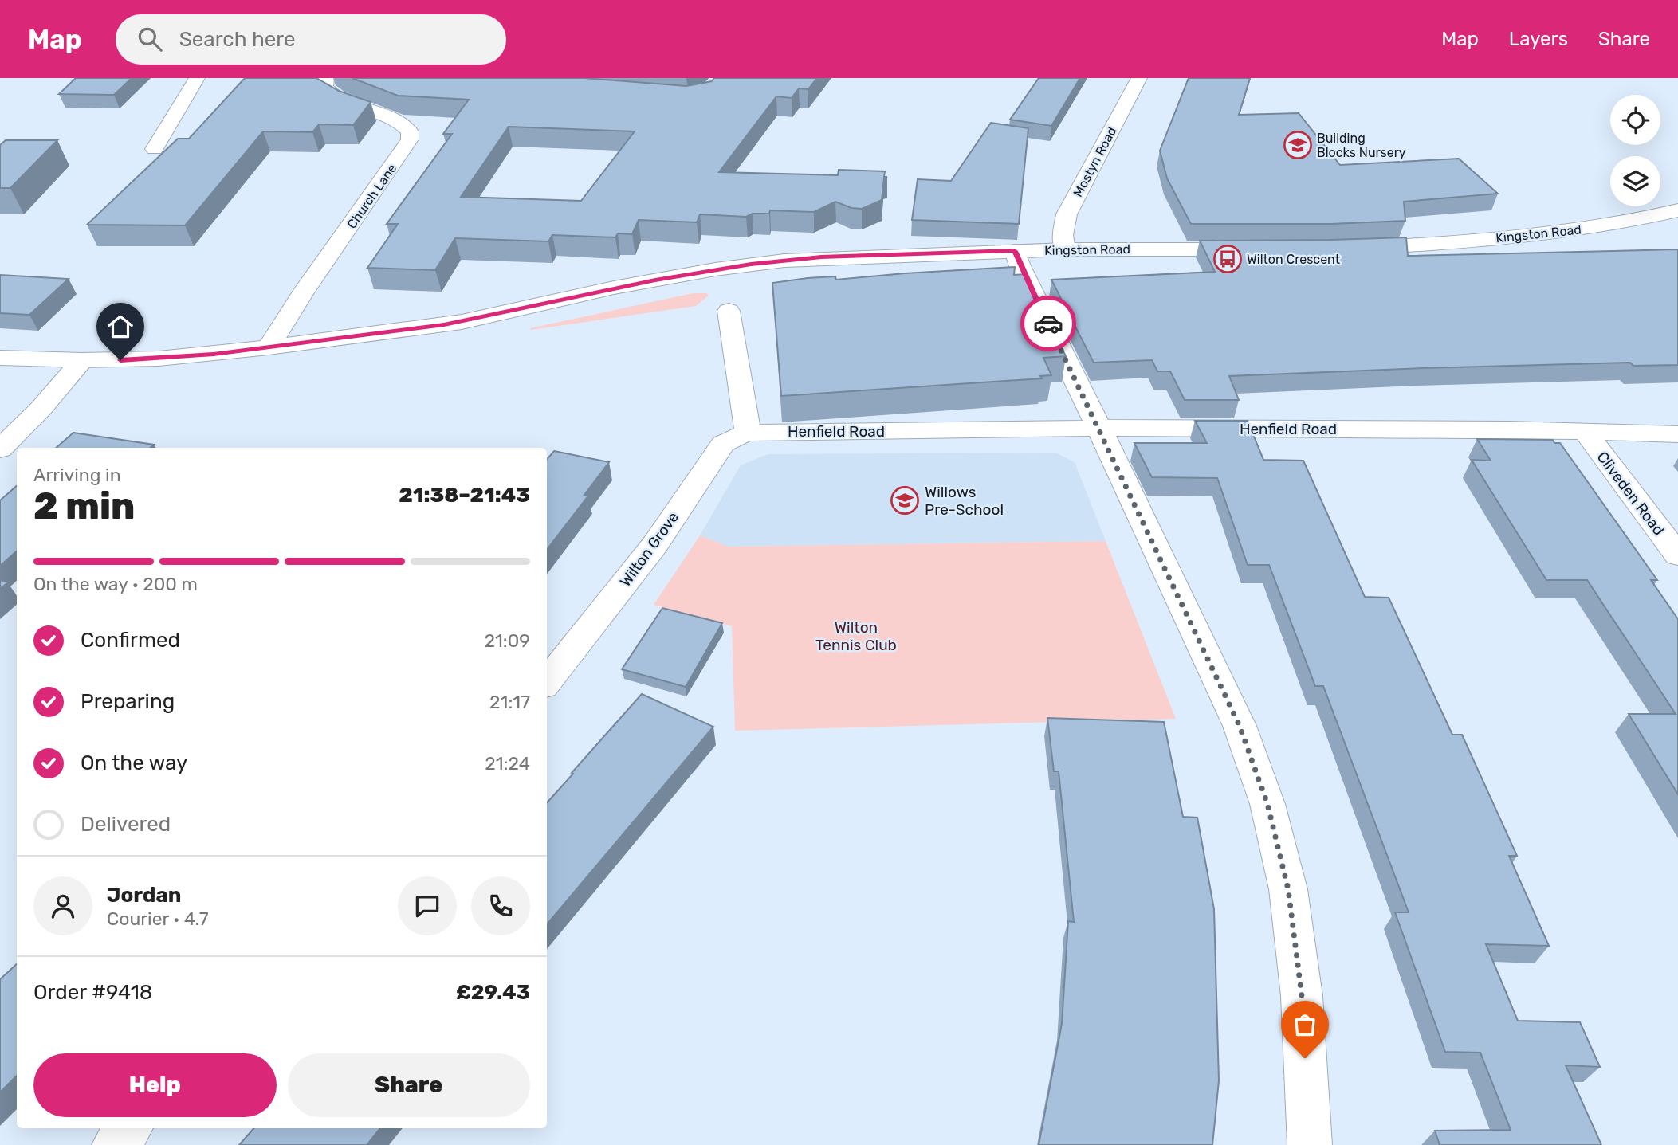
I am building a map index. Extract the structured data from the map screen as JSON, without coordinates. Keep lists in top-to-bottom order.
{
  "streets": {
    "street": [
      "Mostyn Road",
      "Church Lane",
      "Kingston Road",
      "Henfield Road",
      "Cliveden Road",
      "Wilton Grove"
    ]
  },
  "crossings": [
    ["Mostyn Road", "Kingston Road"],
    ["Church Lane", "Kingston Road"],
    ["Henfield Road", "Cliveden Road"],
    ["Henfield Road", "Wilton Grove"]
  ],
  "parks": ["Wilton Tennis Club"],
  "places": {
    "school or university": ["Building Blocks Nursery", "Willows Pre-School"],
    "bus stop": ["Wilton Crescent"]
  },
  "page": {
    "header": "Map",
    "search": "Search here",
    "nav": ["Map", "Layers", "Share"],
    "heading": ["2 min", "Arriving in", "21:38–21:43"],
    "panel": [
      "Jordan",
      "Courier · 4.7",
      "Order #9418",
      "£29.43"
    ],
    "bar": "On the way · 200 m",
    "list": [
      ["Confirmed", "21:09"],
      ["Preparing", "21:17"],
      ["On the way", "21:24"],
      "Delivered"
    ],
    "buttons": ["Help", "Share"]
  }
}
